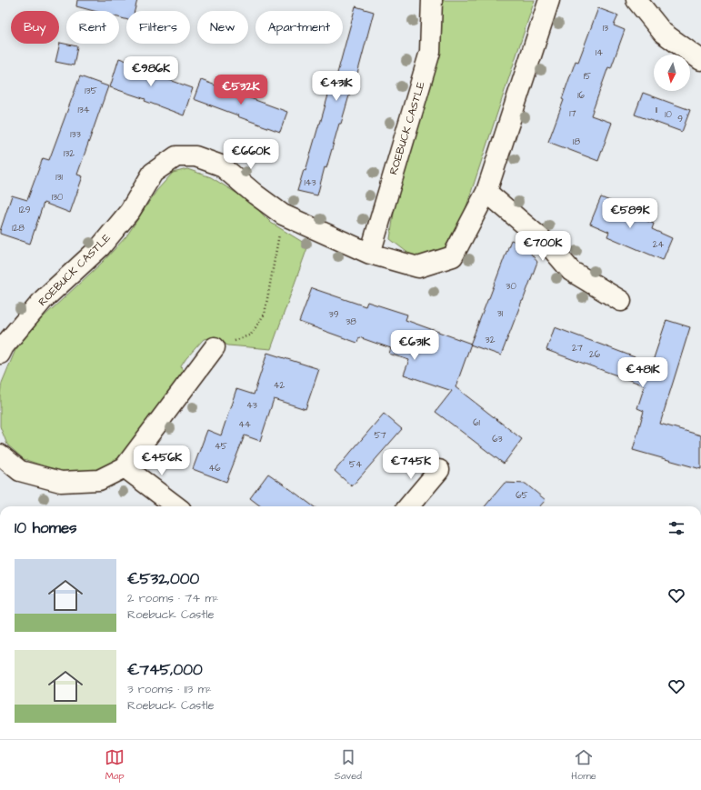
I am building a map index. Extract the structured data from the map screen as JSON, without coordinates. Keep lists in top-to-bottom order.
{
  "streets": {
    "street": ["ROEBUCK CASTLE"]
  },
  "house_numbers": [
    "13",
    "14",
    "15",
    "135",
    "16",
    "134",
    "11",
    "17",
    "10",
    "9",
    "133",
    "18",
    "132",
    "131",
    "143",
    "130",
    "129",
    "128",
    "24",
    "30",
    "31",
    "39",
    "38",
    "32",
    "27",
    "26",
    "42",
    "43",
    "61",
    "44",
    "57",
    "63",
    "45",
    "54",
    "46",
    "65"
  ],
  "north": "bottom",
  "page": {
    "chip": [
      "Buy",
      "Rent",
      "Filters",
      "New",
      "Apartment"
    ],
    "price": [
      "€986K",
      "€431K",
      "€532K",
      "€660K",
      "€589K",
      "€700K",
      "€631K",
      "€481K",
      "€456K",
      "€745K"
    ],
    "heading": "10 homes",
    "list": [
      {
        "name": "€532,000",
        "note": "2 rooms · 74 m² · Roebuck Castle"
      },
      {
        "name": "€745,000",
        "note": "3 rooms · 113 m² · Roebuck Castle"
      }
    ],
    "tabs": ["Map", "Saved", "Home"]
  }
}
